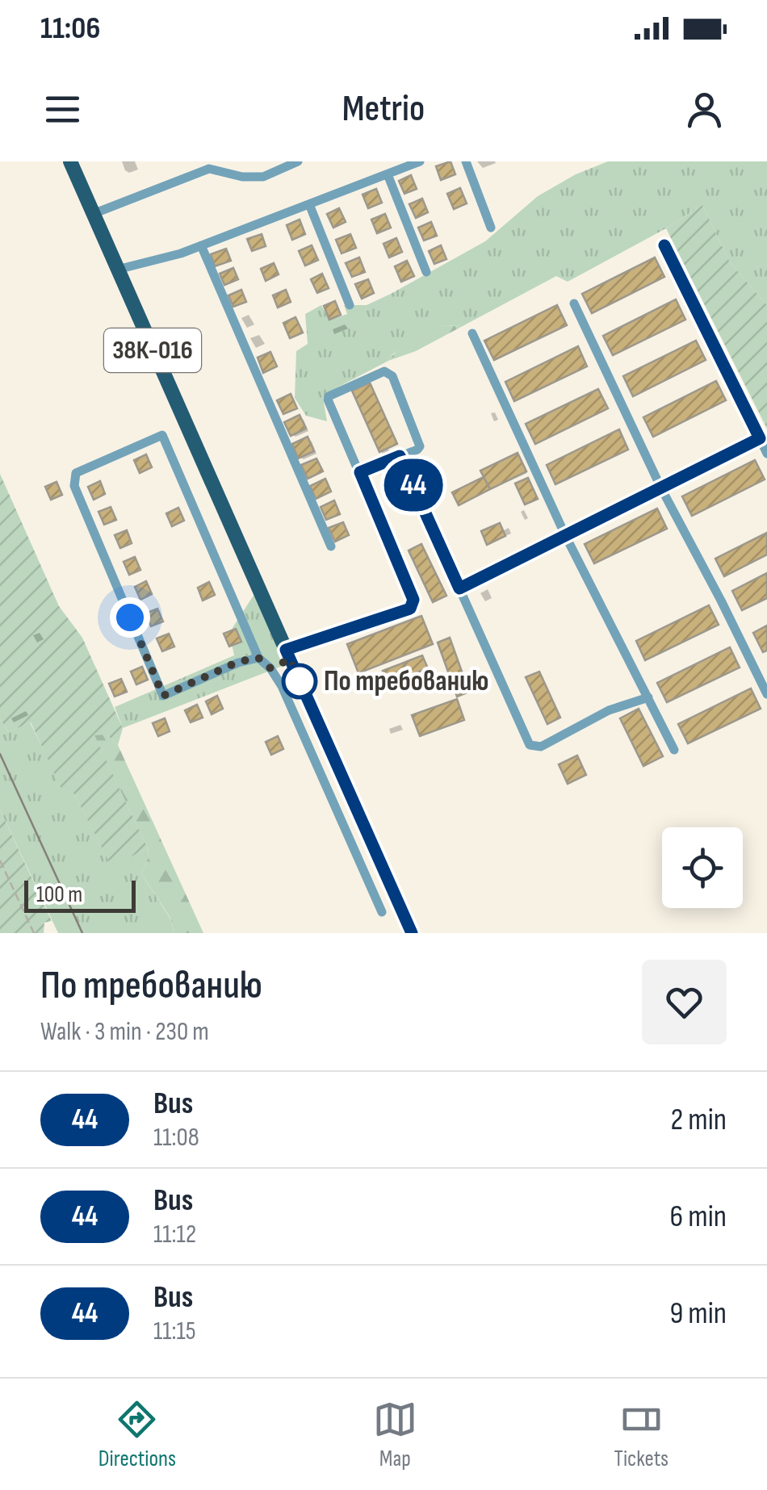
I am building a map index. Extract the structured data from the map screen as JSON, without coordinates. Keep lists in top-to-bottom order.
{
  "streets": {
    "main road": ["38К-016"]
  },
  "places": ["По требованию"],
  "lines": ["bus line 44"],
  "scale_bar": "100 m",
  "page": {
    "status": "11:06",
    "header": "Metrio",
    "on_map": "44",
    "scale": "100 m",
    "heading": ["По требованию", "Walk · 3 min · 230 m"],
    "list": [
      {
        "mark": "44",
        "name": "Bus",
        "note": "11:08",
        "value": "2 min"
      },
      {
        "mark": "44",
        "name": "Bus",
        "note": "11:12",
        "value": "6 min"
      },
      {
        "mark": "44",
        "name": "Bus",
        "note": "11:15",
        "value": "9 min"
      }
    ],
    "tabs": ["Directions", "Map", "Tickets"]
  }
}
